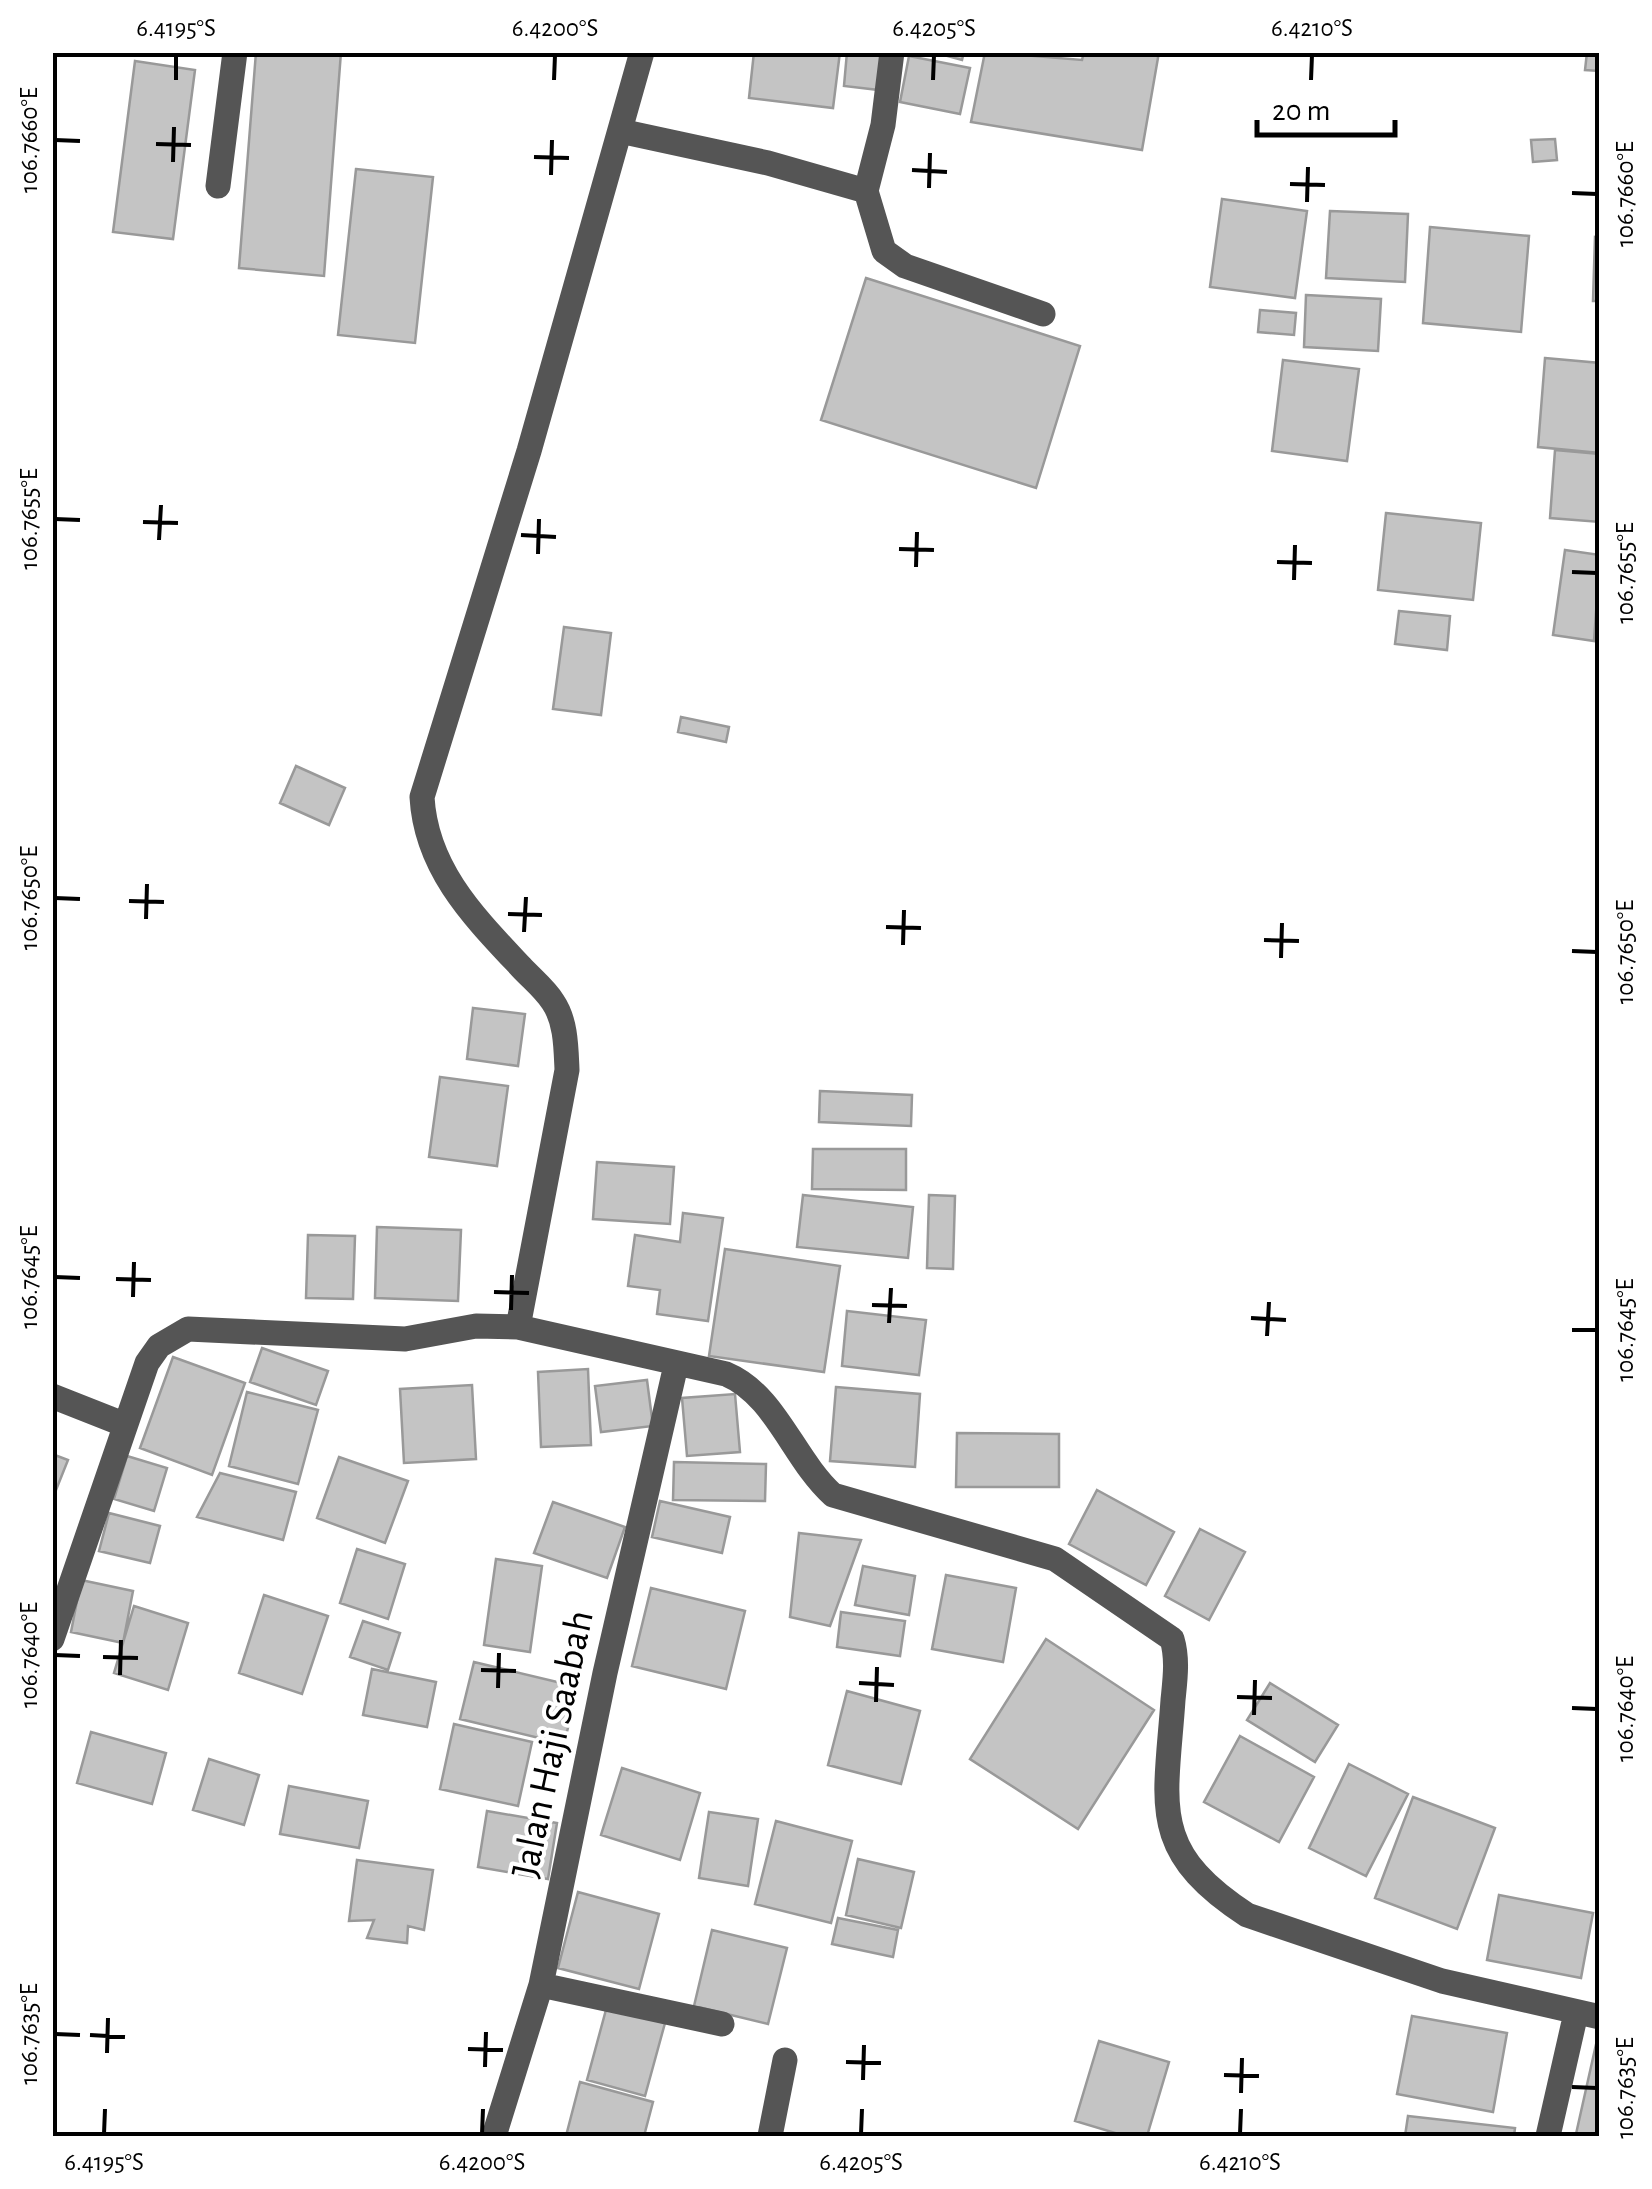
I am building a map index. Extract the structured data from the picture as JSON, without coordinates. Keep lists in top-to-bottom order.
{
  "streets": {
    "street": ["Jalan Haji Saabah"]
  },
  "scale_bar": "20 m",
  "coordinates": [
    "6.4195°S",
    "6.4200°S",
    "6.4205°S",
    "6.4210°S",
    "106.7660°E",
    "106.7655°E",
    "106.7650°E",
    "106.7645°E",
    "106.7640°E",
    "106.7635°E"
  ]
}
